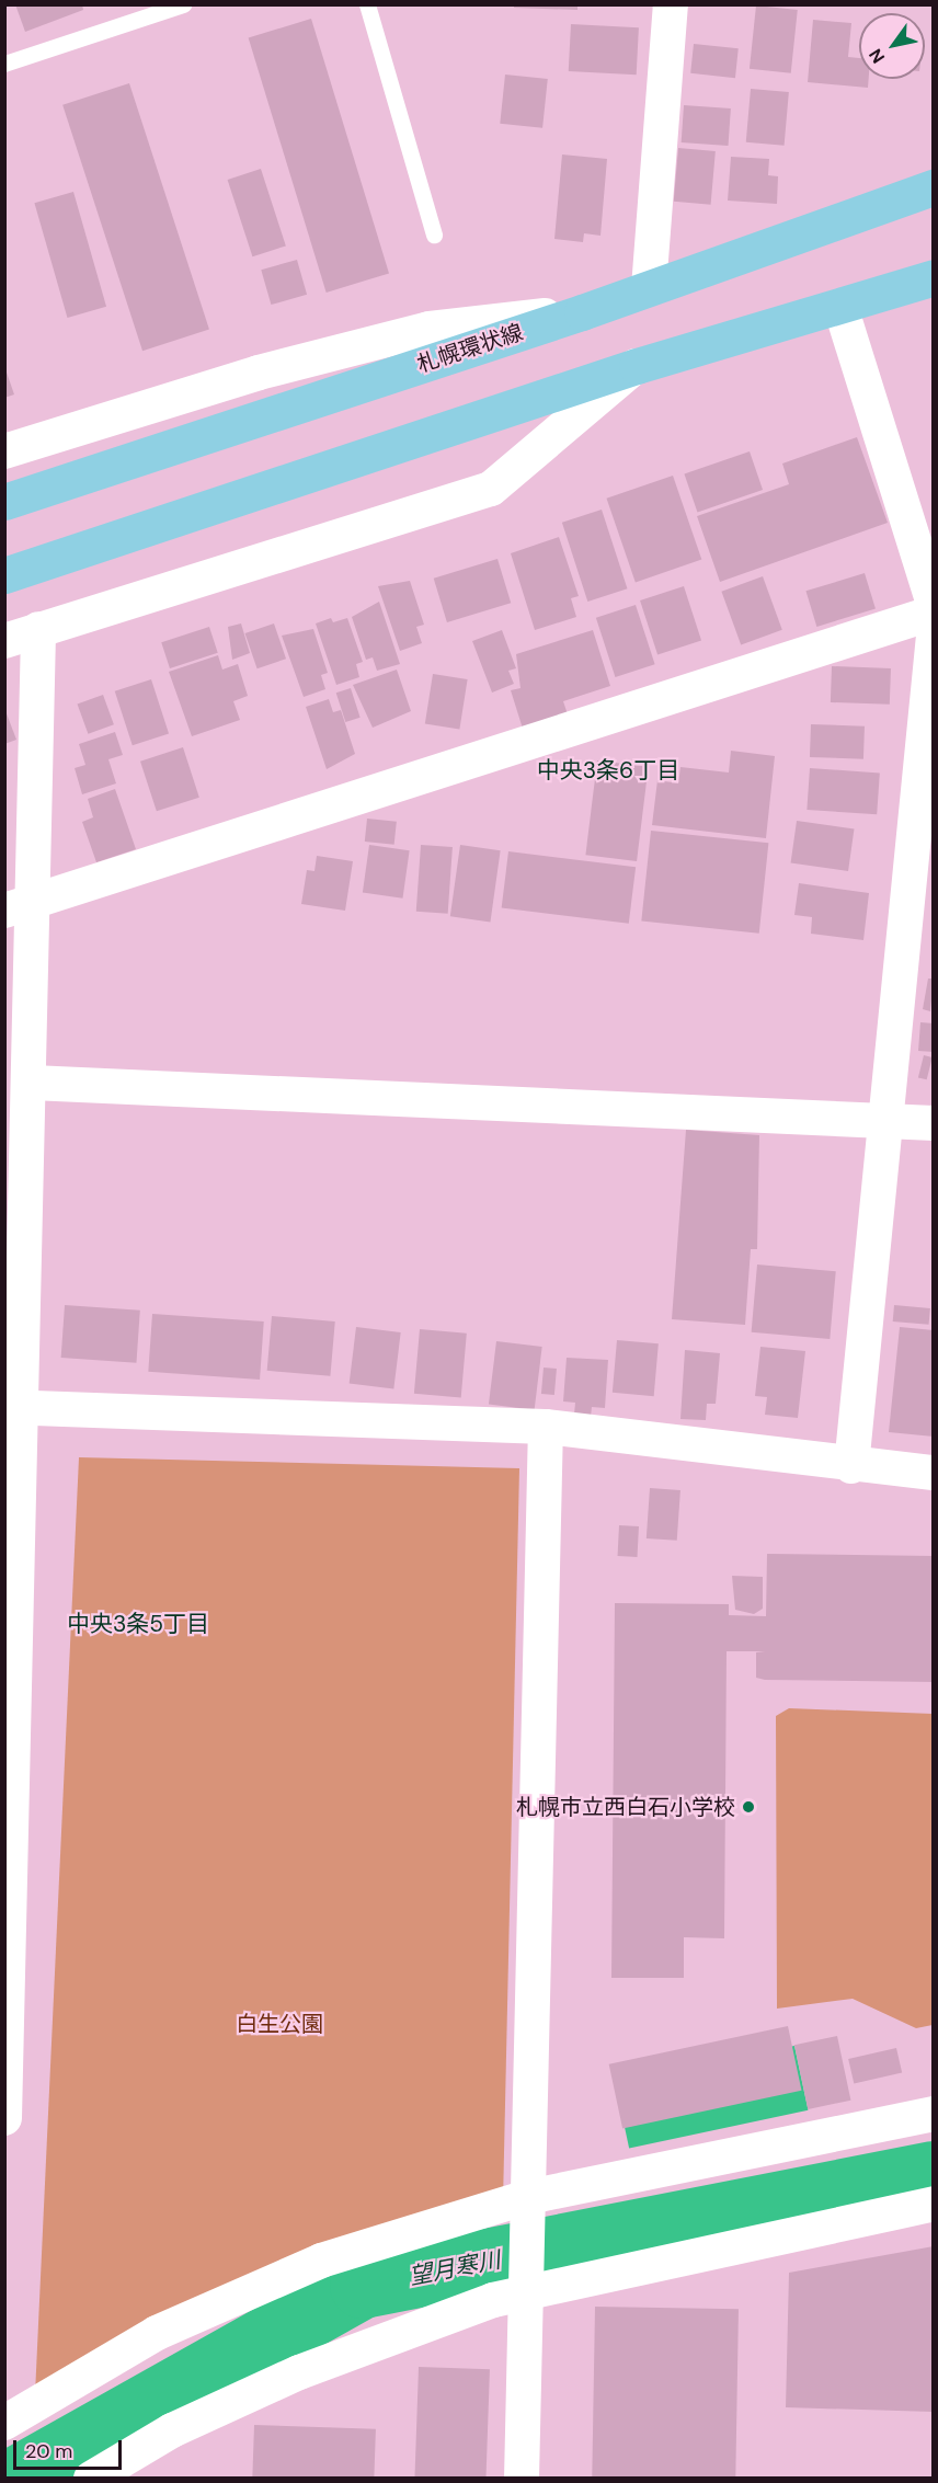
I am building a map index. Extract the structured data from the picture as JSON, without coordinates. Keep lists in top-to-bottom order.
{
  "streets": {
    "main road": ["札幌環状線"]
  },
  "districts": ["中央3条6丁目", "中央3条5丁目"],
  "water": ["望月寒川"],
  "parks": ["白生公園"],
  "places": ["札幌市立西白石小学校"],
  "scale_bar": "20 m",
  "north": "bottom left"
}
